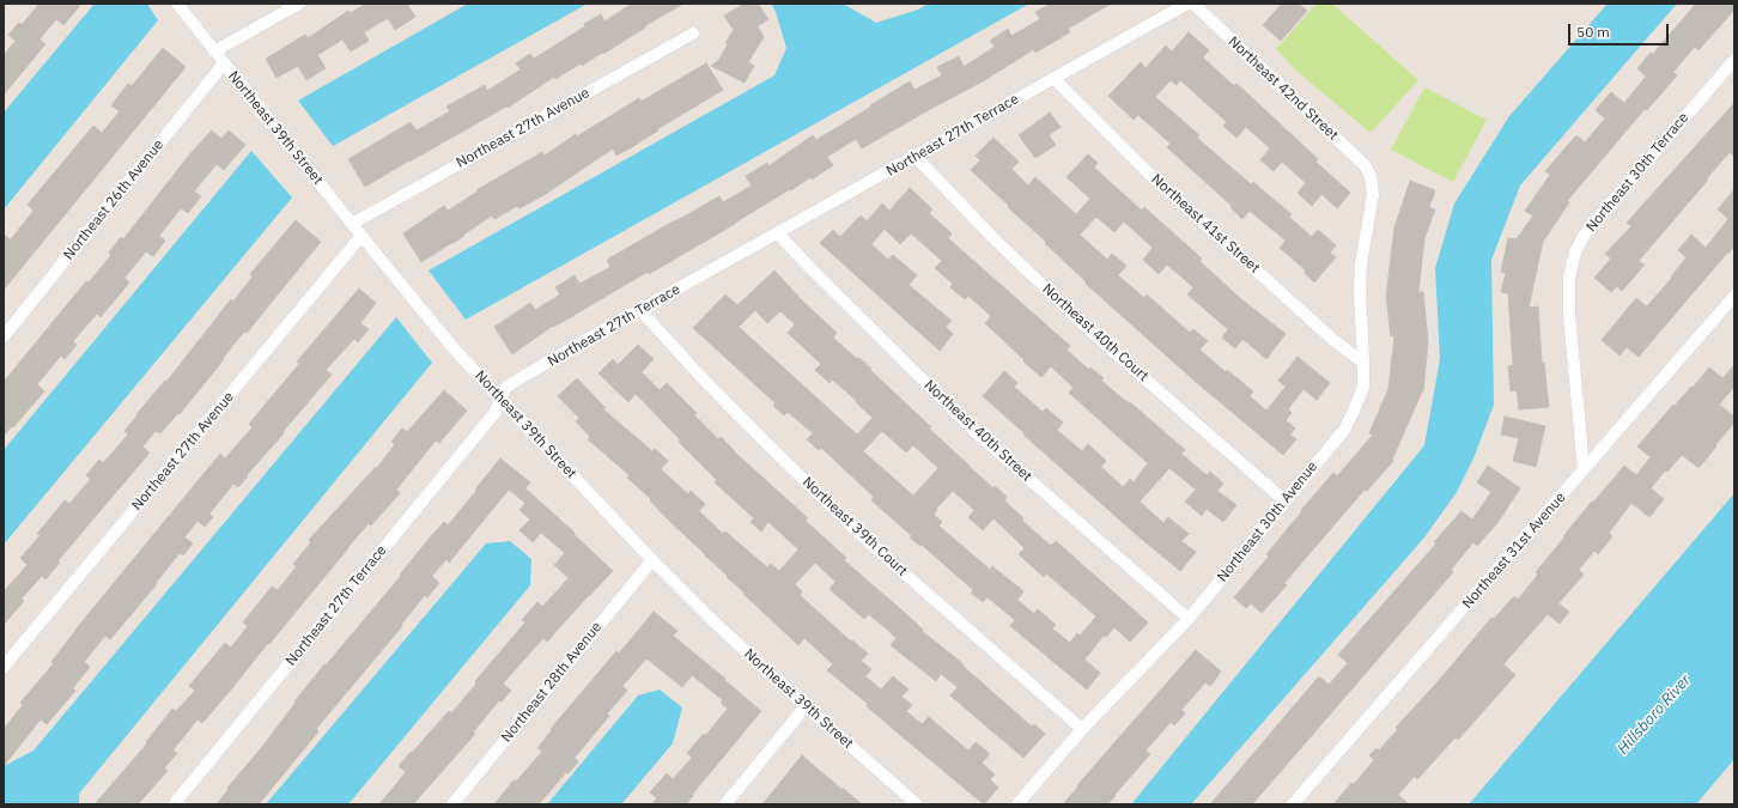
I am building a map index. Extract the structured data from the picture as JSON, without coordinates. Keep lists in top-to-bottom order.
{
  "streets": {
    "street": [
      "Northeast 42nd Street",
      "Northeast 39th Street",
      "Northeast 27th Avenue",
      "Northeast 27th Terrace",
      "Northeast 30th Terrace",
      "Northeast 26th Avenue",
      "Northeast 41st Street",
      "Northeast 40th Court",
      "Northeast 40th Street",
      "Northeast 30th Avenue",
      "Northeast 39th Court",
      "Northeast 31st Avenue",
      "Northeast 28th Avenue"
    ]
  },
  "crossings": [
    ["Northeast 42nd Street", "Northeast 30th Avenue"],
    ["Northeast 39th Street", "Northeast 27th Avenue"],
    ["Northeast 39th Street", "Northeast 27th Terrace"],
    ["Northeast 39th Street", "Northeast 26th Avenue"],
    ["Northeast 39th Street", "Northeast 28th Avenue"],
    ["Northeast 27th Terrace", "Northeast 41st Street"],
    ["Northeast 27th Terrace", "Northeast 40th Court"],
    ["Northeast 27th Terrace", "Northeast 40th Street"],
    ["Northeast 27th Terrace", "Northeast 39th Court"],
    ["Northeast 30th Terrace", "Northeast 31st Avenue"],
    ["Northeast 41st Street", "Northeast 30th Avenue"],
    ["Northeast 40th Court", "Northeast 30th Avenue"],
    ["Northeast 40th Street", "Northeast 30th Avenue"],
    ["Northeast 30th Avenue", "Northeast 39th Court"]
  ],
  "water": ["Hillsboro River"],
  "scale_bar": "50 m"
}
